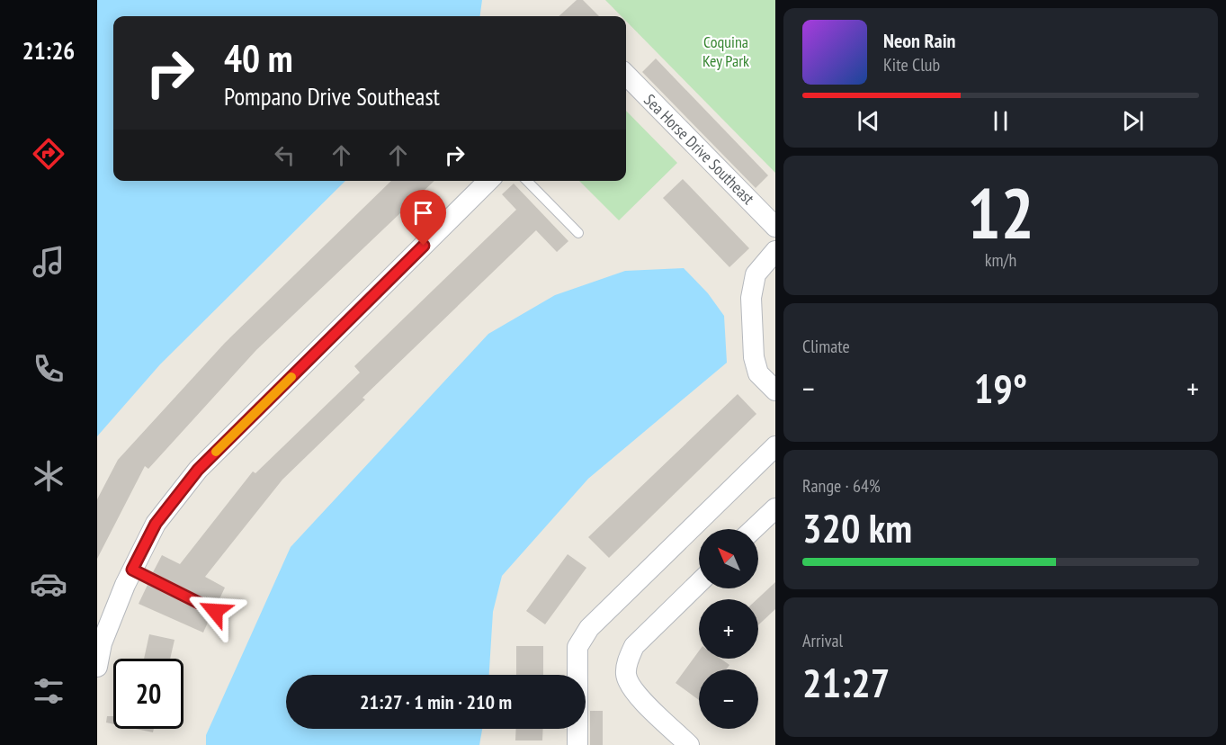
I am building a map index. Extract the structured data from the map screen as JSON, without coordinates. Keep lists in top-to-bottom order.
{
  "streets": {
    "street": ["Sea Horse Drive Southeast"]
  },
  "parks": ["Coquina Key Park"],
  "north": "top left",
  "page": {
    "tabs": "21:26",
    "turn": ["40 m", "Pompano Drive Southeast"],
    "song": ["Neon Rain", "Kite Club"],
    "tile": [
      ["12", "km/h"],
      "Climate",
      ["Range · 64%", "320 km"],
      ["Arrival", "21:27"]
    ],
    "heat": ["−", "19°", "+"],
    "map_buttons": ["+", "−"],
    "limit": "20",
    "trip": "21:27 · 1 min · 210 m"
  }
}
